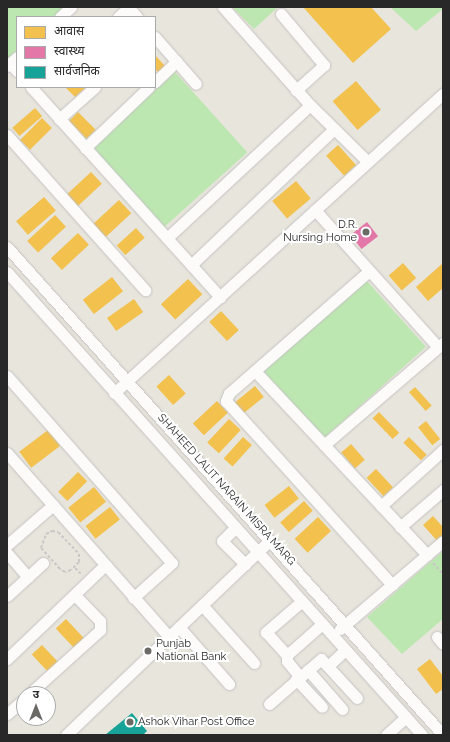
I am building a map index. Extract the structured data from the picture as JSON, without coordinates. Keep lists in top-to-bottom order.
{
  "streets": {
    "street": ["SHAHEED LALIT NARAIN MISRA MARG"]
  },
  "places": ["D.R. Nursing Home", "Punjab National Bank", "Ashok Vihar Post Office"],
  "legend": ["आवास", "स्वास्थ्य", "सार्वजनिक"],
  "north": "top"
}
